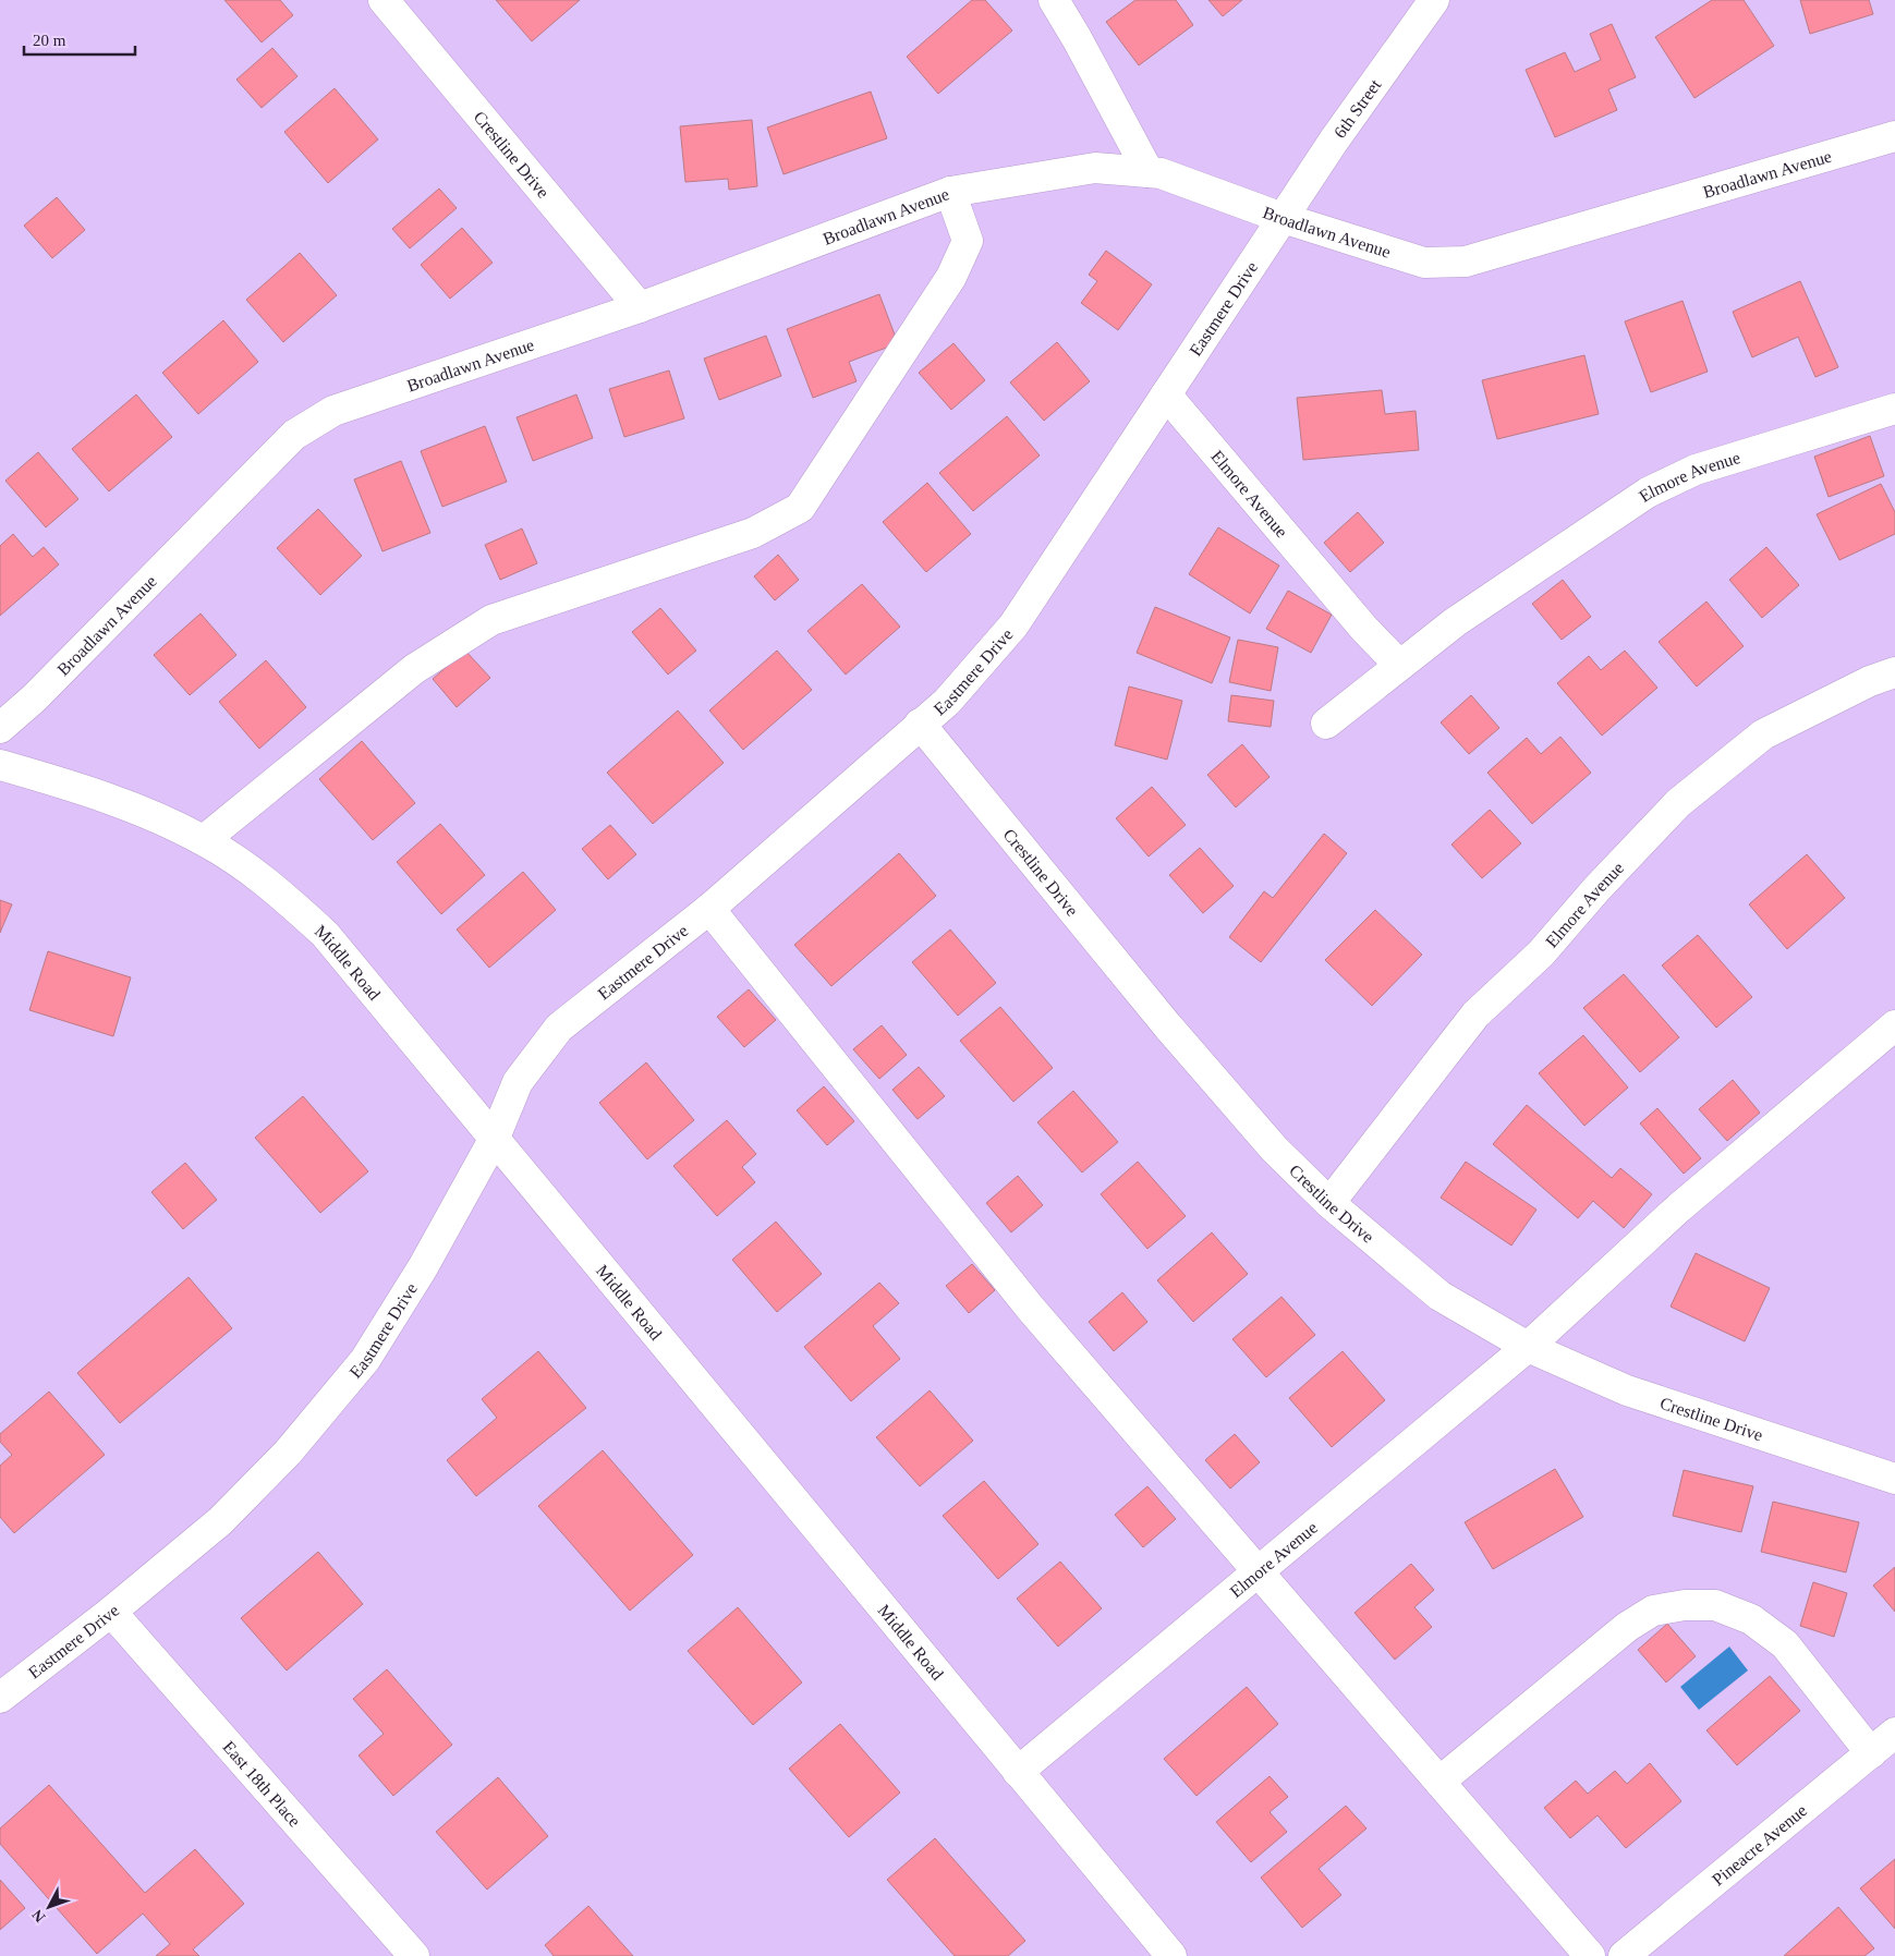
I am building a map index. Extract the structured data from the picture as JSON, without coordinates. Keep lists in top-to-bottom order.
{
  "streets": {
    "street": [
      "6th Street",
      "Crestline Drive",
      "Broadlawn Avenue",
      "Eastmere Drive",
      "Elmore Avenue",
      "Middle Road",
      "East 18th Place",
      "Pineacre Avenue"
    ]
  },
  "crossings": [
    ["6th Street", "Broadlawn Avenue"],
    ["6th Street", "Eastmere Drive"],
    ["Crestline Drive", "Broadlawn Avenue"],
    ["Crestline Drive", "Eastmere Drive"],
    ["Crestline Drive", "Elmore Avenue"],
    ["Broadlawn Avenue", "Eastmere Drive"],
    ["Eastmere Drive", "Elmore Avenue"],
    ["Eastmere Drive", "Middle Road"],
    ["Eastmere Drive", "East 18th Place"],
    ["Elmore Avenue", "Middle Road"]
  ],
  "scale_bar": "20 m",
  "north": "bottom left"
}
